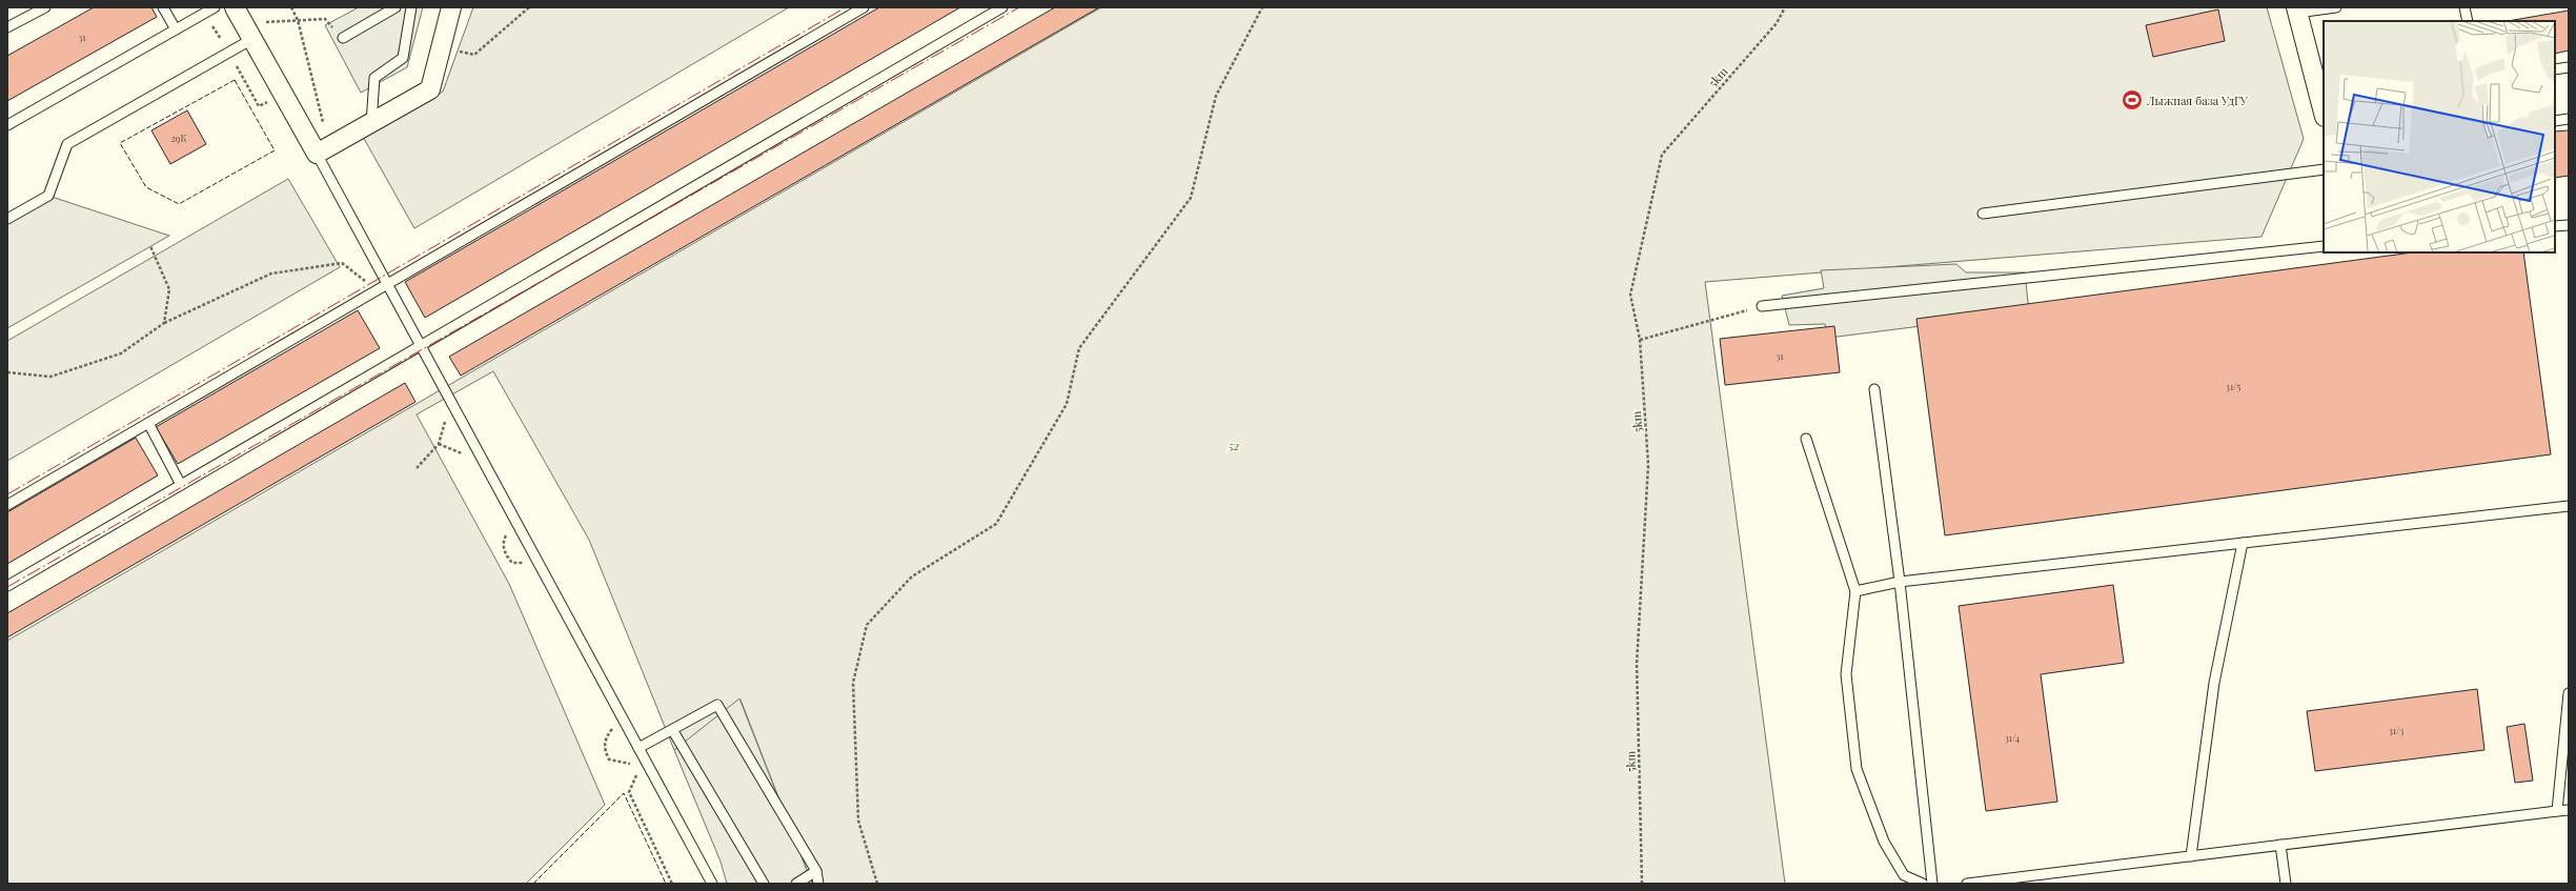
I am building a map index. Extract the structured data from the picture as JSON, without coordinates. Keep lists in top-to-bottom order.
{
  "streets": {
    "path": ["5km"]
  },
  "parks": ["52"],
  "places": {
    "sports": ["Лыжная база УдГУ"]
  },
  "house_numbers": [
    "31",
    "29К",
    "31",
    "31/5",
    "31/3",
    "31/4"
  ]
}
